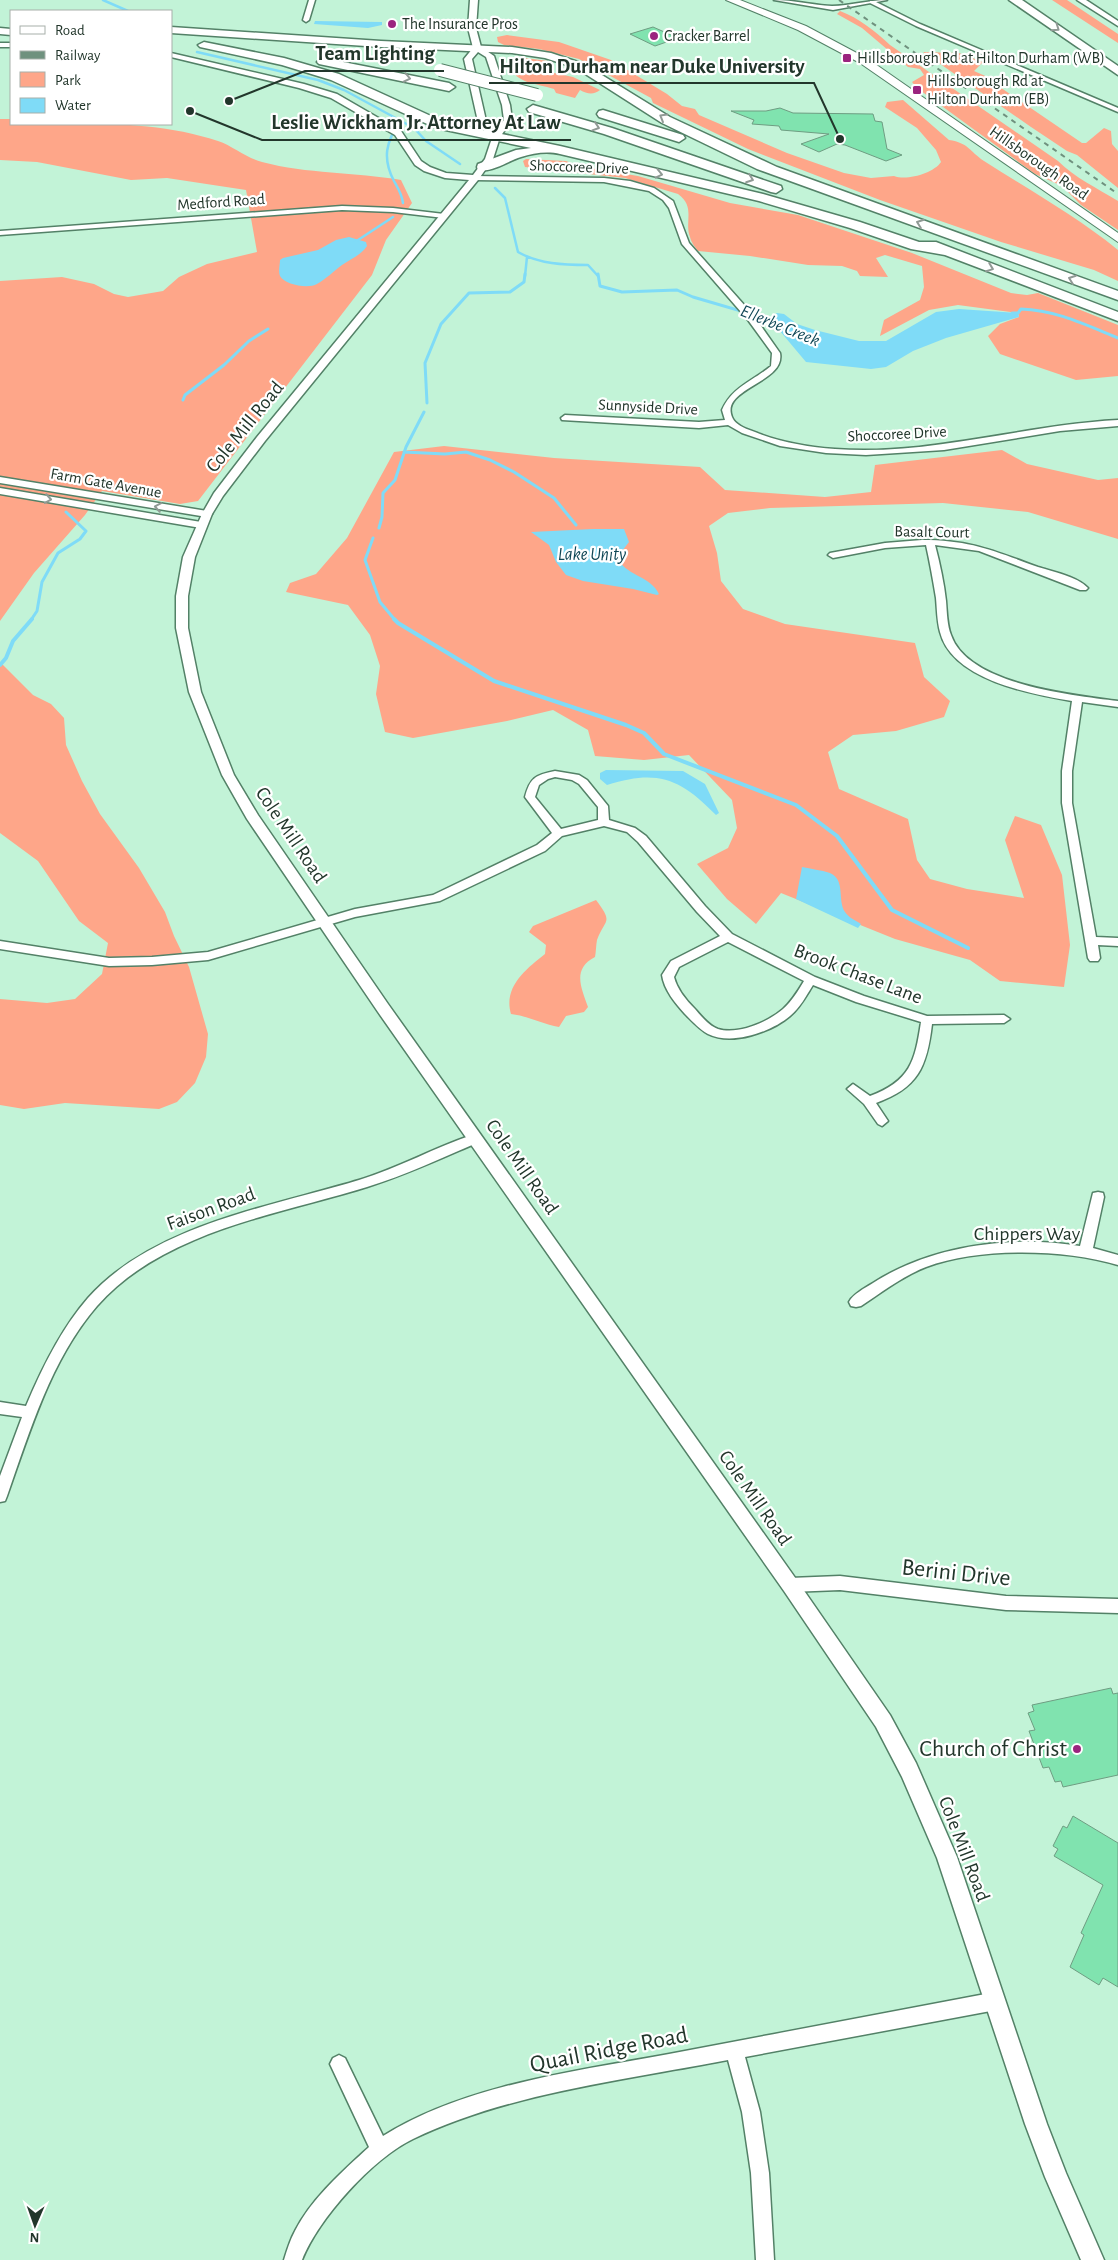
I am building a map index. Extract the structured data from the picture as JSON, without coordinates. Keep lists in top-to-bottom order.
{
  "streets": {
    "main road": ["Hillsborough Road"],
    "street": [
      "Shoccoree Drive",
      "Medford Road",
      "Sunnyside Drive",
      "Cole Mill Road",
      "Farm Gate Avenue",
      "Basalt Court",
      "Brook Chase Lane",
      "Faison Road",
      "Chippers Way",
      "Berini Drive",
      "Quail Ridge Road"
    ]
  },
  "crossings": [
    ["Shoccoree Drive", "Sunnyside Drive"],
    ["Shoccoree Drive", "Cole Mill Road"],
    ["Medford Road", "Cole Mill Road"],
    ["Cole Mill Road", "Farm Gate Avenue"],
    ["Cole Mill Road", "Faison Road"],
    ["Cole Mill Road", "Berini Drive"],
    ["Cole Mill Road", "Quail Ridge Road"]
  ],
  "water": ["Ellerbe Creek", "Lake Unity"],
  "places": {
    "other": [
      "The Insurance Pros",
      "Cracker Barrel",
      "Team Lighting",
      "Leslie Wickham Jr. Attorney At Law",
      "Hilton Durham near Duke University",
      "Church of Christ"
    ],
    "transit": ["Hillsborough Rd at Hilton Durham (WB)", "Hillsborough Rd at Hilton Durham (EB)"]
  },
  "legend": [
    "Road",
    "Railway",
    "Park",
    "Water"
  ],
  "north": "bottom"
}
